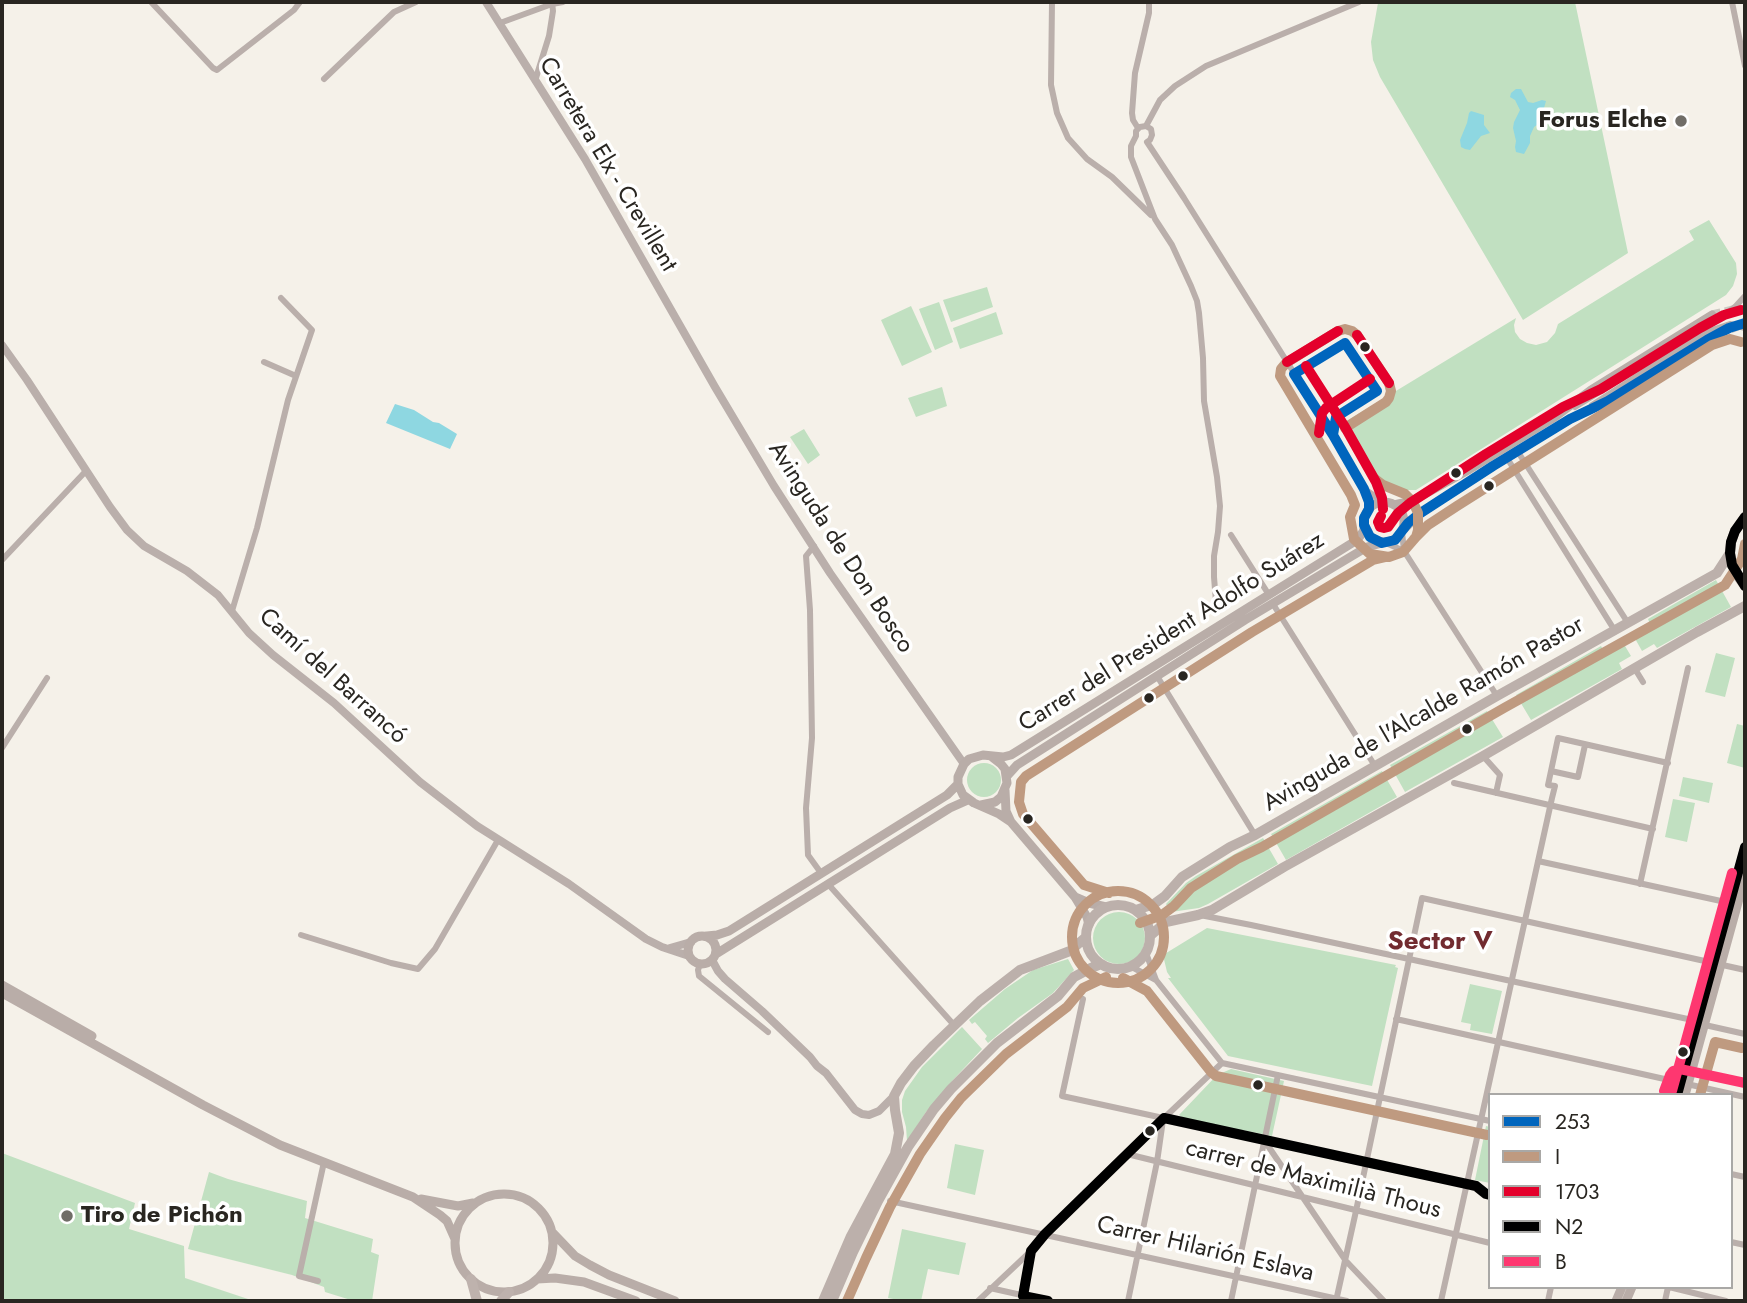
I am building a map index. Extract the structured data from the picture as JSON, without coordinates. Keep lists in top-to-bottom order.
{
  "streets": {
    "main road": ["Carrer del President Adolfo Suárez", "Avinguda de l'Alcalde Ramón Pastor"],
    "street": [
      "Carretera Elx - Crevillent",
      "Avinguda de Don Bosco",
      "Camí del Barrancó",
      "carrer de Maximilià Thous",
      "Carrer Hilarión Eslava"
    ]
  },
  "crossings": [
    ["Carretera Elx - Crevillent", "Avinguda de Don Bosco"],
    ["Avinguda de Don Bosco", "Carrer del President Adolfo Suárez"]
  ],
  "districts": ["Sector V"],
  "places": ["Forus Elche", "Tiro de Pichón"],
  "lines": [
    "transit line 1703",
    "transit line 253",
    "transit line I",
    "transit line N2",
    "transit line B"
  ],
  "legend": [
    "253",
    "I",
    "1703",
    "N2",
    "B"
  ]
}
